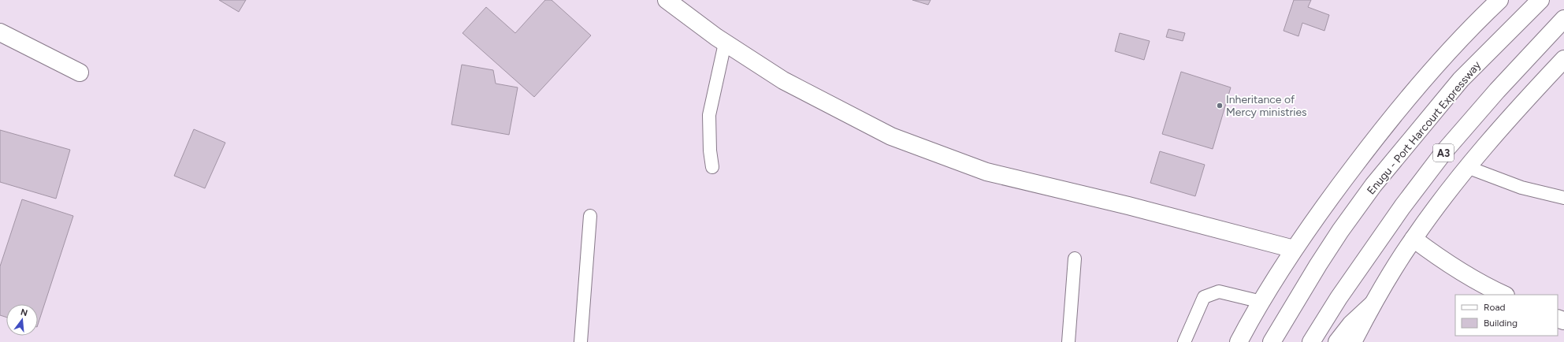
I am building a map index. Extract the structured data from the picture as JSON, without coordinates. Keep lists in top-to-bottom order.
{
  "streets": {
    "main road": ["Enugu - Port Harcourt Expressway", "A3"]
  },
  "places": ["Inheritance of Mercy ministries"],
  "legend": ["Road", "Building"],
  "north": "top"
}
